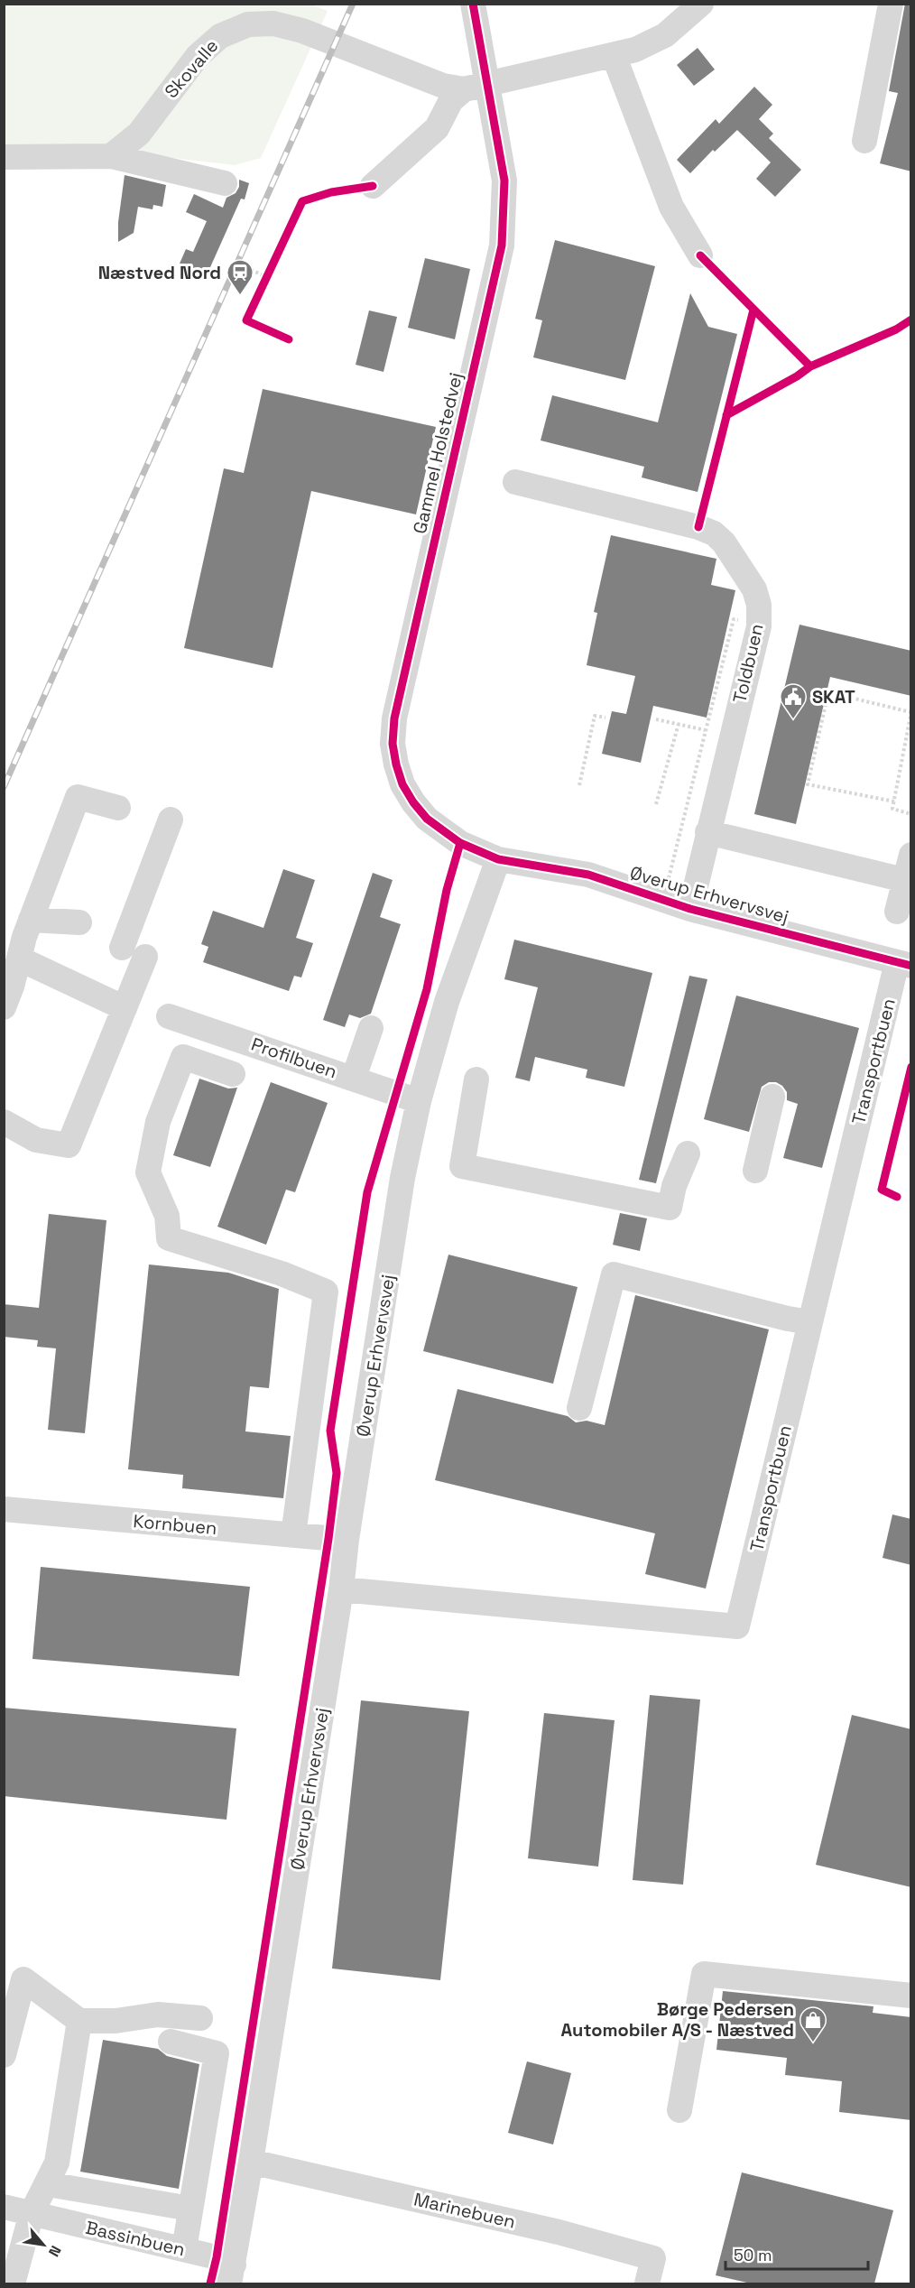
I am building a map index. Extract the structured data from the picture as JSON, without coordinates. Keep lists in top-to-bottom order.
{
  "streets": {
    "street": [
      "Skovalle",
      "Gammel Holstedvej",
      "Toldbuen",
      "Øverup Erhvervsvej",
      "Profilbuen",
      "Transportbuen",
      "Kornbuen",
      "Marinebuen",
      "Bassinbuen"
    ]
  },
  "crossings": [
    ["Skovalle", "Gammel Holstedvej"],
    ["Gammel Holstedvej", "Øverup Erhvervsvej"],
    ["Toldbuen", "Øverup Erhvervsvej"],
    ["Øverup Erhvervsvej", "Profilbuen"],
    ["Øverup Erhvervsvej", "Transportbuen"],
    ["Øverup Erhvervsvej", "Kornbuen"],
    ["Øverup Erhvervsvej", "Marinebuen"],
    ["Øverup Erhvervsvej", "Bassinbuen"]
  ],
  "places": {
    "station": ["Næstved Nord"],
    "public building": ["SKAT"],
    "shop": ["Børge Pedersen Automobiler A/S - Næstved"]
  },
  "scale_bar": "50 m",
  "north": "bottom right"
}
